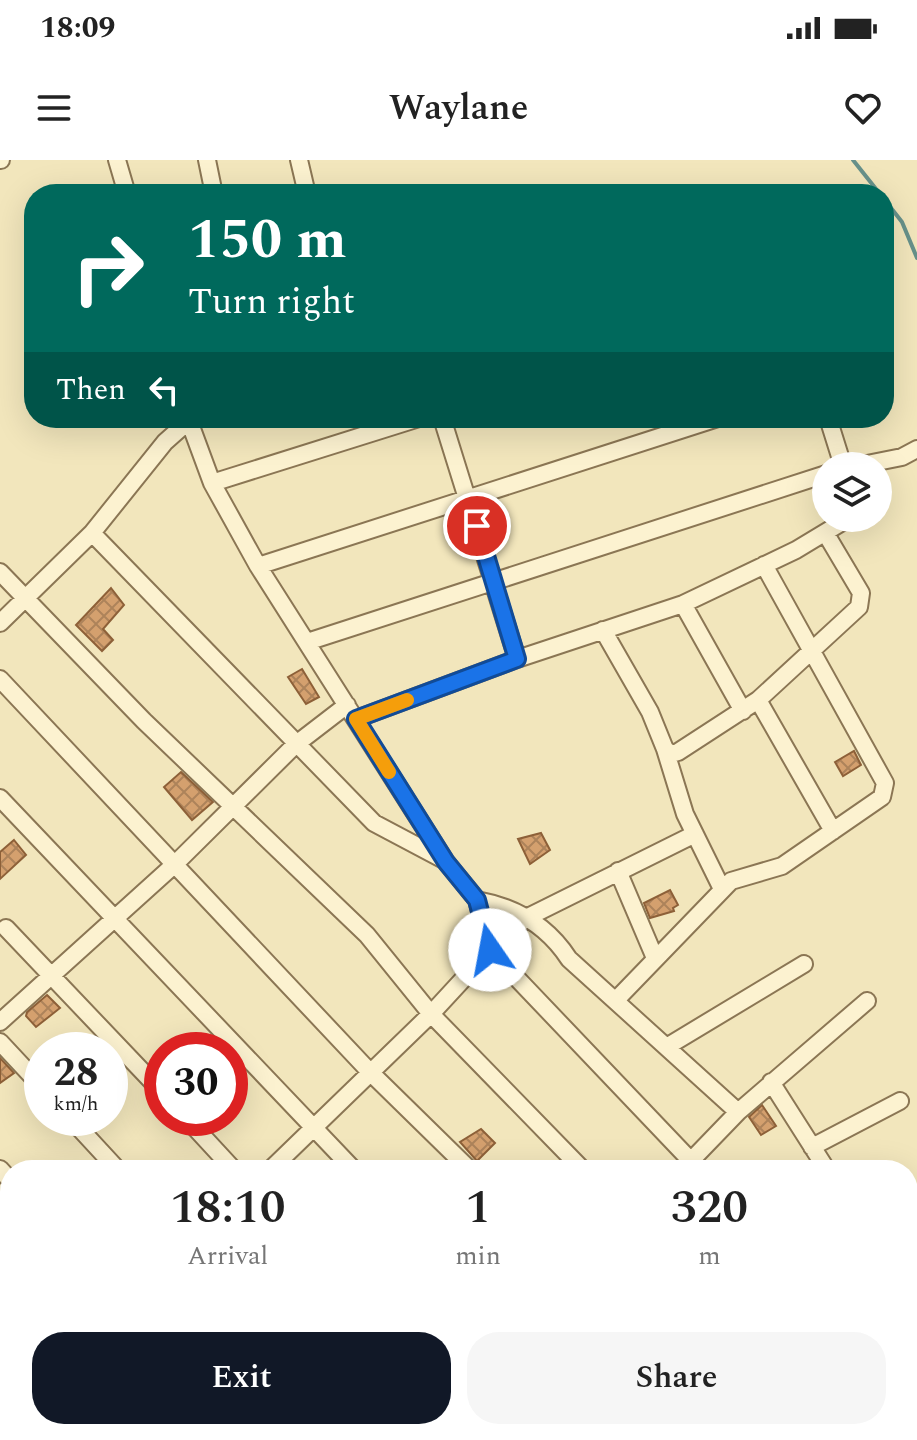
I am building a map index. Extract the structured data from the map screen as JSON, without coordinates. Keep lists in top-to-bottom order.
{
  "page": {
    "status": "18:09",
    "header": "Waylane",
    "turn": ["150 m", "Turn right"],
    "then": "Then",
    "speed": "28 km/h",
    "limit": "30",
    "eta": [
      "18:10",
      "Arrival",
      "1",
      "min",
      "320",
      "m"
    ],
    "buttons": ["Exit", "Share"]
  }
}
